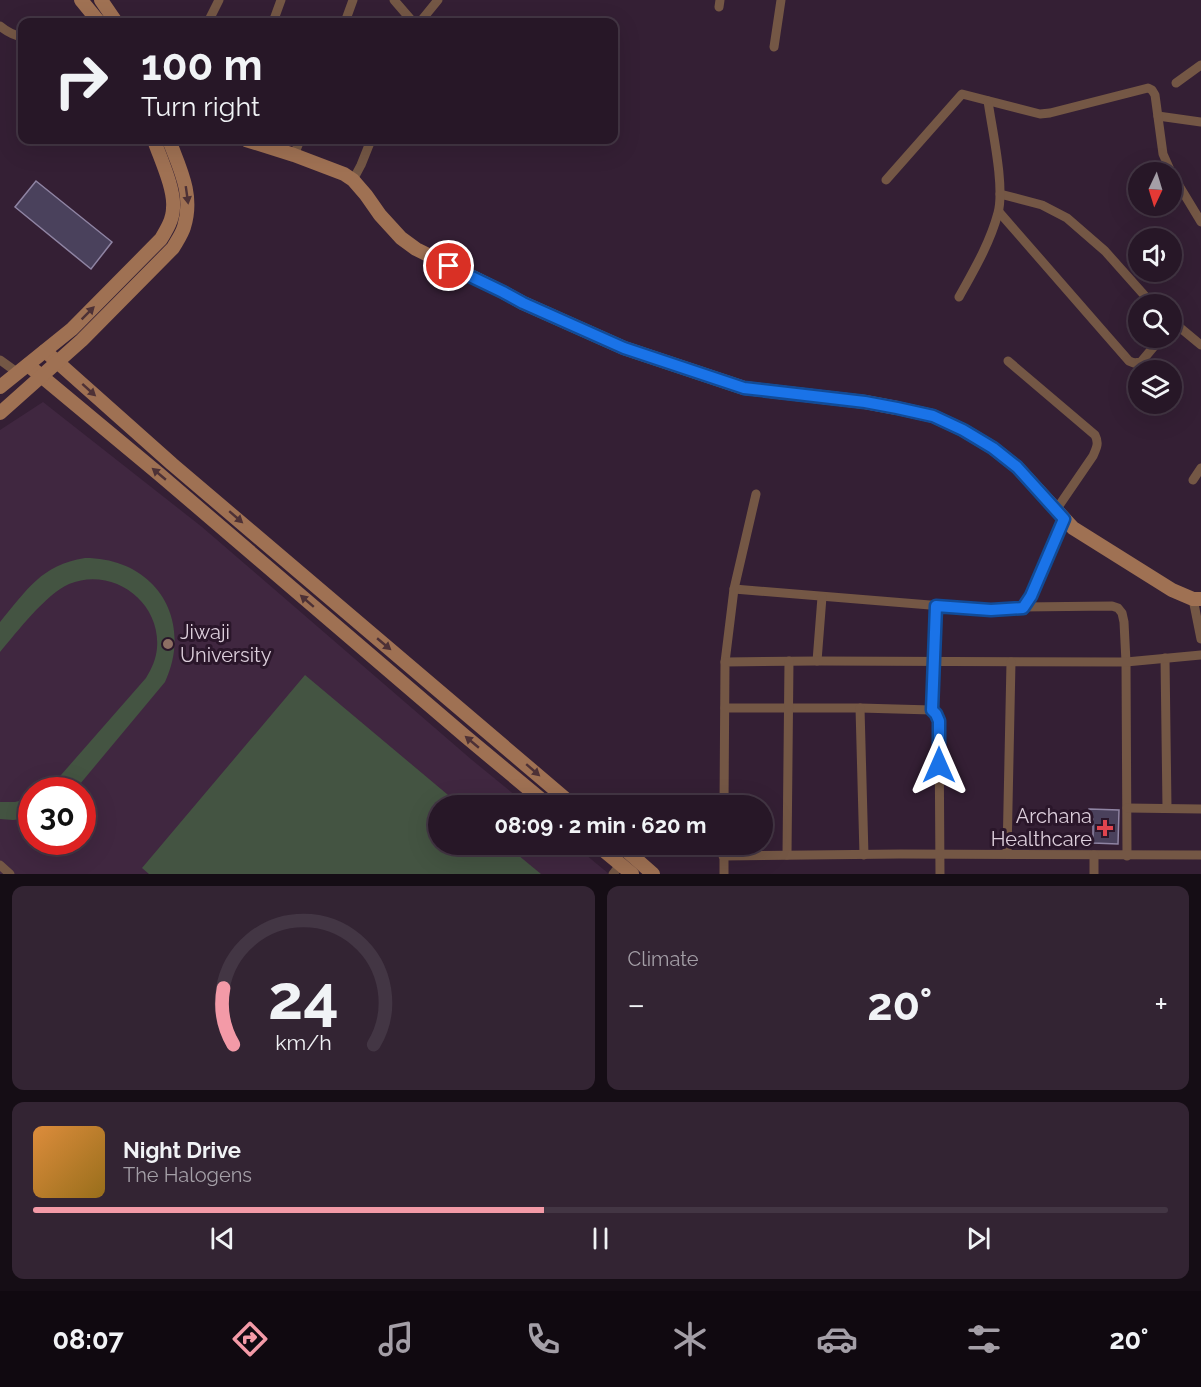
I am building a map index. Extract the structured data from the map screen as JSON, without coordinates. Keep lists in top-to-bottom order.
{
  "places": {
    "other": ["Jiwaji University"],
    "health": ["Archana Healthcare"]
  },
  "north": "bottom",
  "page": {
    "turn": ["100 m", "Turn right"],
    "limit": "30",
    "trip": "08:09 · 2 min · 620 m",
    "tile": "Climate",
    "heat": ["−", "20°", "+"],
    "song": ["Night Drive", "The Halogens"],
    "tabs": ["08:07", "20°"],
    "gauge": ["24", "km/h"]
  }
}
